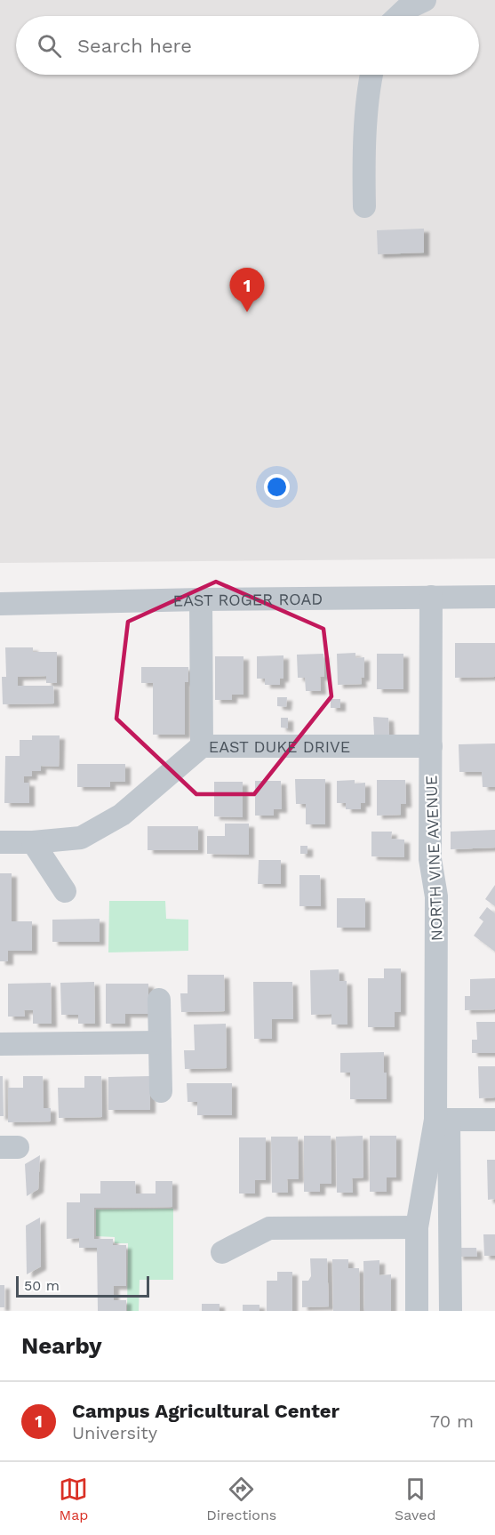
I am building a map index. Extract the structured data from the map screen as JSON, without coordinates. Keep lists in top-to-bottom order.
{
  "streets": {
    "street": ["EAST ROGER ROAD", "EAST DUKE DRIVE", "NORTH VINE AVENUE"]
  },
  "crossings": [
    ["EAST ROGER ROAD", "NORTH VINE AVENUE"],
    ["EAST DUKE DRIVE", "NORTH VINE AVENUE"]
  ],
  "scale_bar": "50 m",
  "page": {
    "search": "Search here",
    "pins": "1",
    "scale": "50 m",
    "heading": "Nearby",
    "list": [
      {
        "mark": "1",
        "name": "Campus Agricultural Center",
        "note": "University",
        "value": "70 m"
      }
    ],
    "nav": ["Map", "Directions", "Saved"]
  }
}
